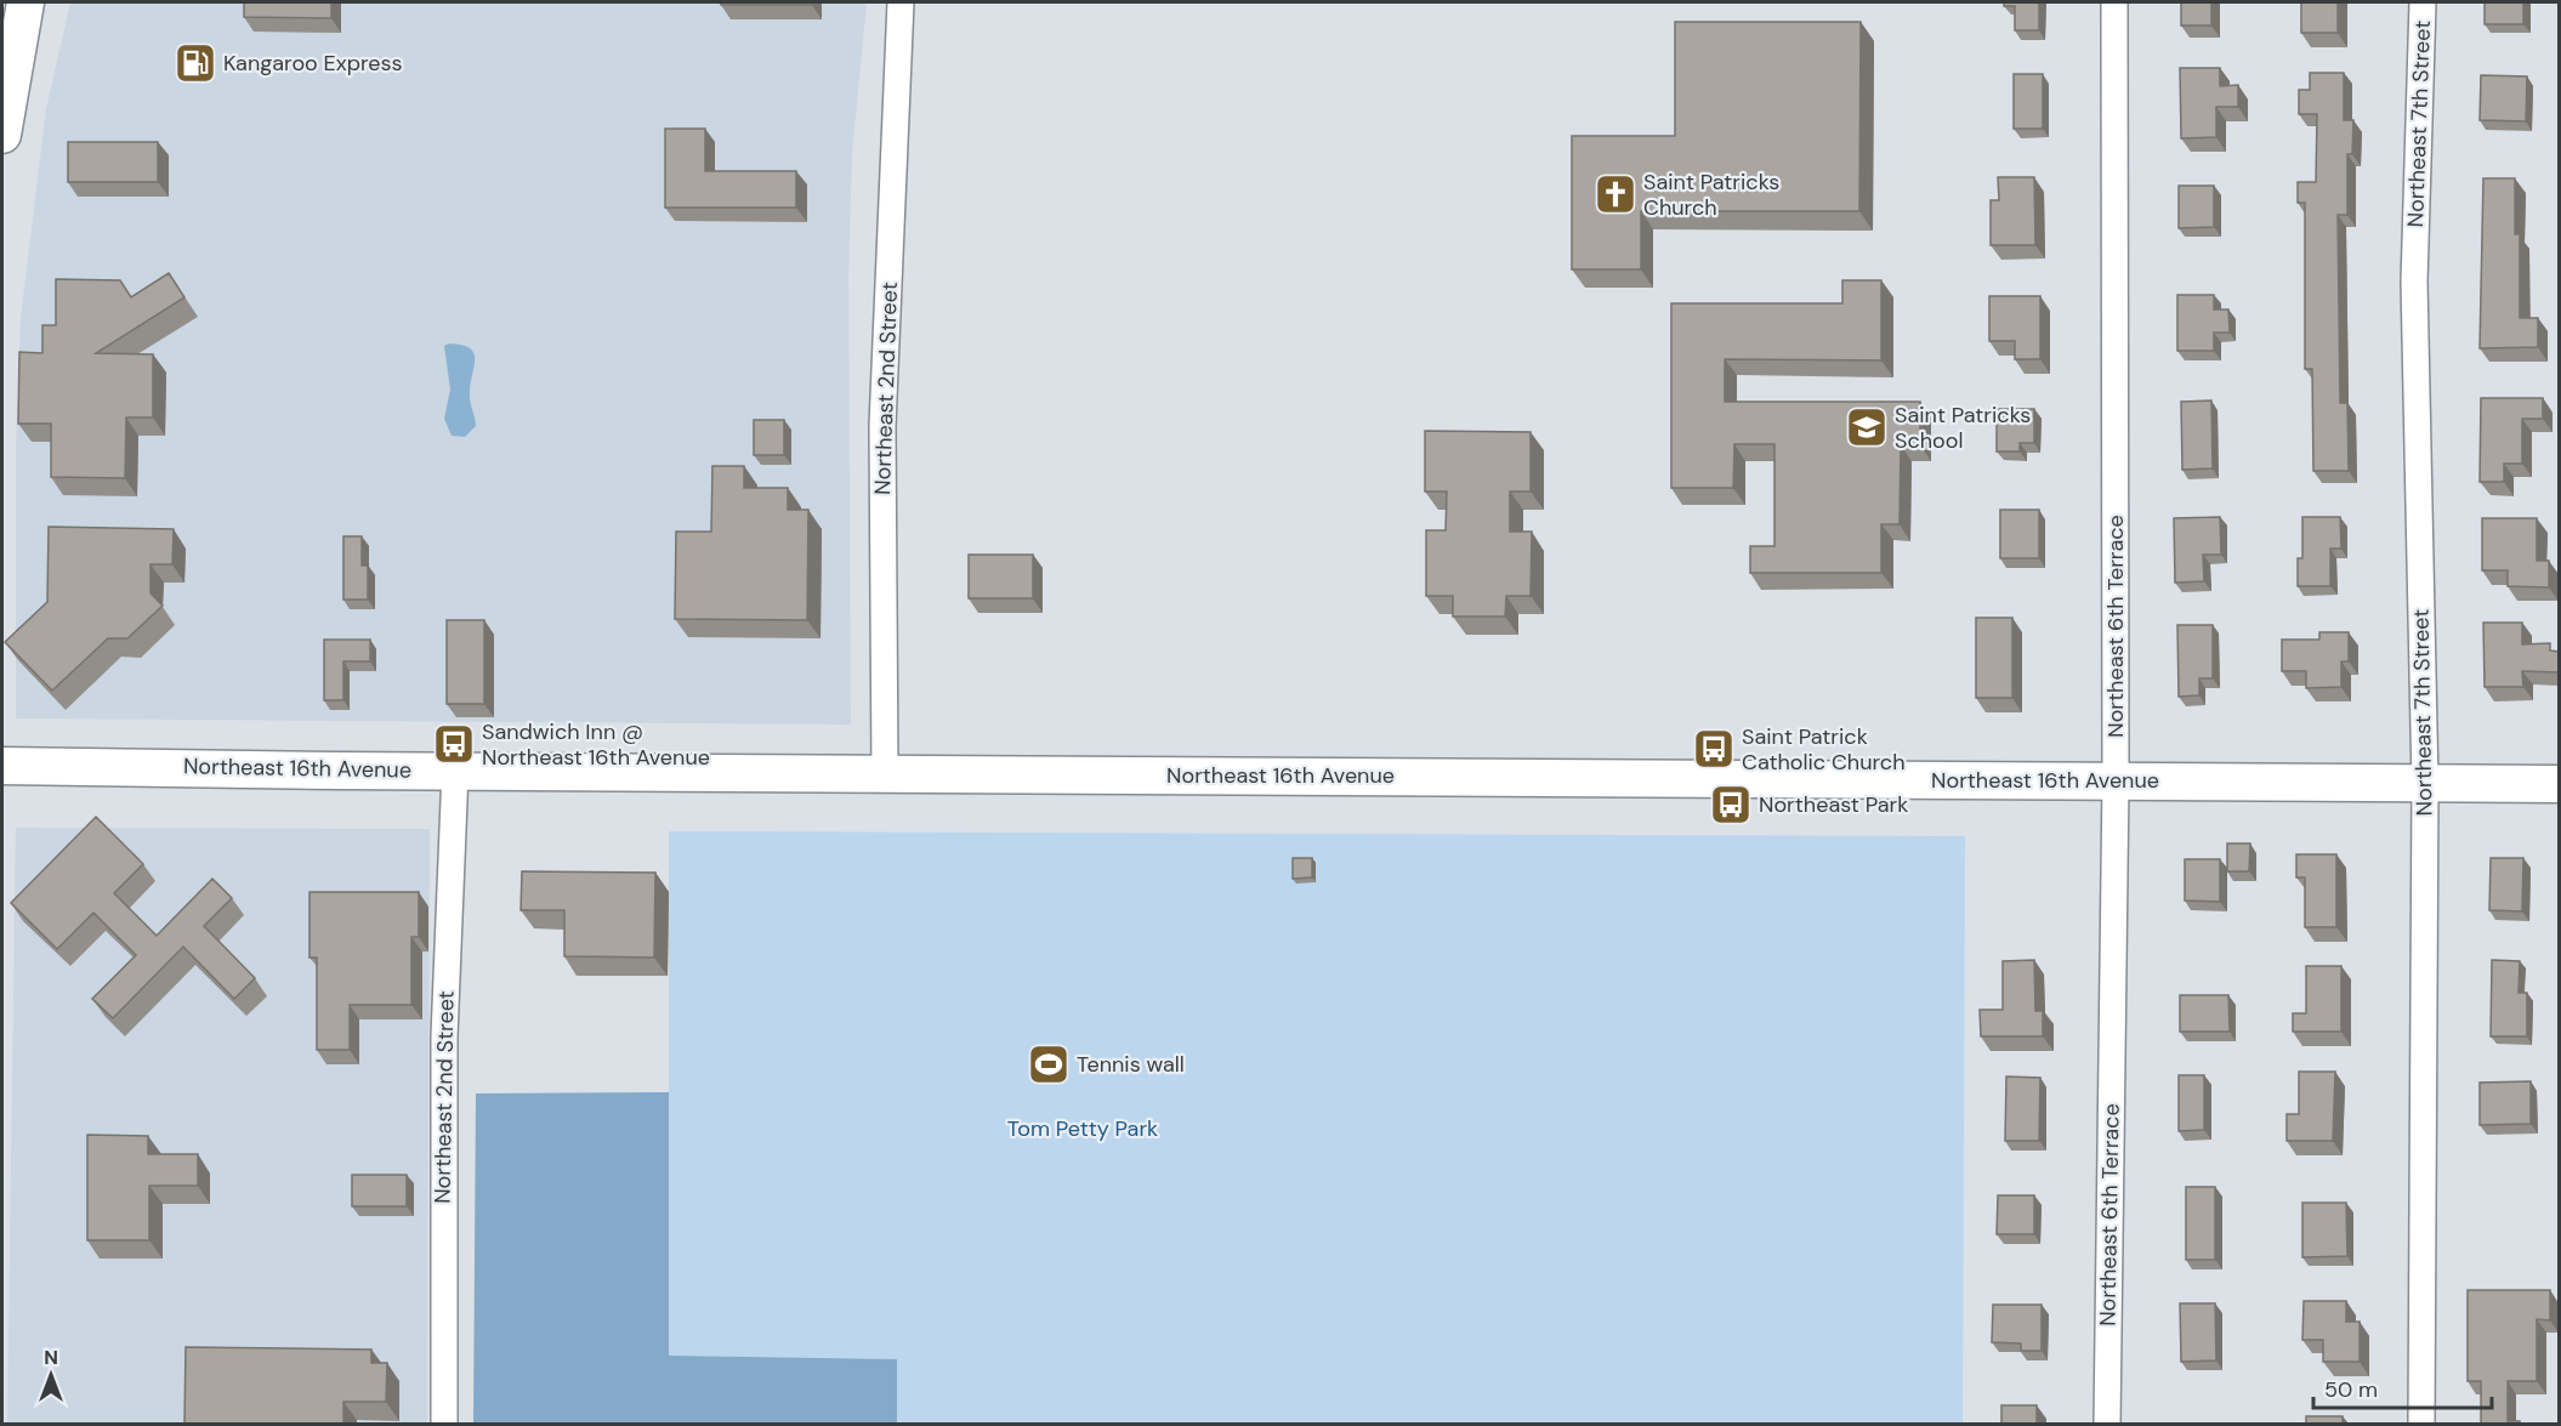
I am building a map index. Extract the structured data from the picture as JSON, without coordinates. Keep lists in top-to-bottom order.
{
  "streets": {
    "street": [
      "Northeast 7th Street",
      "Northeast 2nd Street",
      "Northeast 6th Terrace",
      "Northeast 16th Avenue"
    ]
  },
  "crossings": [
    ["Northeast 7th Street", "Northeast 16th Avenue"],
    ["Northeast 2nd Street", "Northeast 16th Avenue"],
    ["Northeast 6th Terrace", "Northeast 16th Avenue"]
  ],
  "parks": ["Tom Petty Park"],
  "places": {
    "fuel station": ["Kangaroo Express"],
    "church": ["Saint Patricks Church"],
    "school or university": ["Saint Patricks School"],
    "bus stop": ["Sandwich Inn @ Northeast 16th Avenue", "Saint Patrick Catholic Church", "Northeast Park"],
    "sports": ["Tennis wall"]
  },
  "scale_bar": "50 m",
  "north": "top"
}
